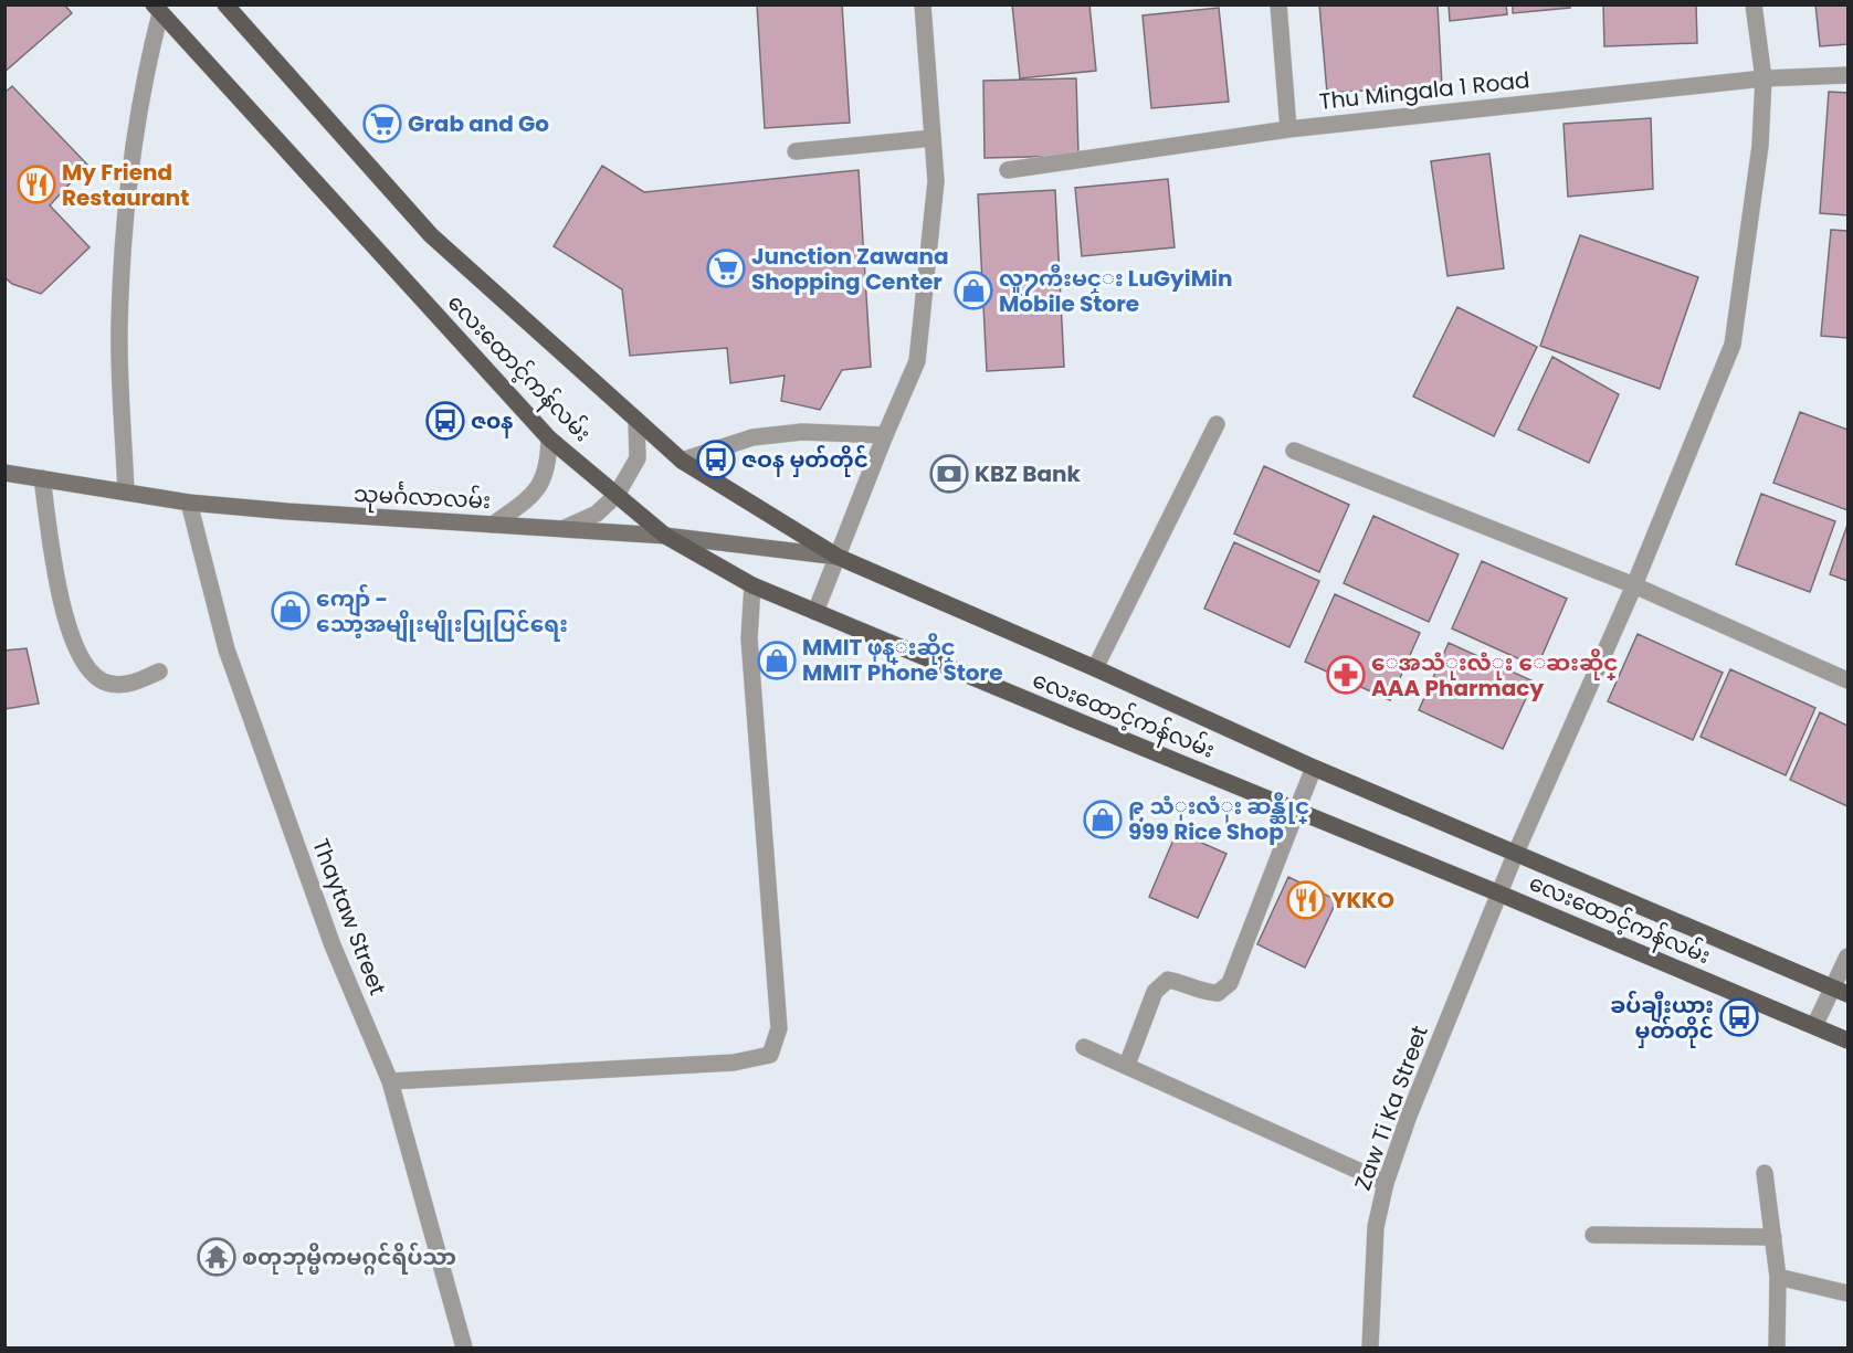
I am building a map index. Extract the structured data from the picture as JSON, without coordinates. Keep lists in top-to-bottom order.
{
  "streets": {
    "main road": ["လေးထောင့်ကန်လမ်း", "သုမင်္ဂလာလမ်း"],
    "street": ["Thu Mingala 1 Road", "Thaytaw Street", "Zaw Ti Ka Street"]
  },
  "crossings": [
    ["Thu Mingala 1 Road", "Zaw Ti Ka Street"],
    ["လေးထောင့်ကန်လမ်း", "သုမင်္ဂလာလမ်း"],
    ["လေးထောင့်ကန်လမ်း", "Zaw Ti Ka Street"],
    ["သုမင်္ဂလာလမ်း", "Thaytaw Street"]
  ],
  "places": {
    "supermarket": ["Grab and Go", "Junction Zawana Shopping Center"],
    "restaurant": ["My Friend Restaurant", "YKKO"],
    "shop": [
      "လူ႒ကီးမင္း LuGyiMin Mobile Store",
      "ကျော် - သော့အမျိုးမျိုးပြုပြင်ရေး",
      "MMIT ဖုန္းဆိုင္ MMIT Phone Store",
      "၉ သံုးလံုး ဆန္ဆိုင္ 999 Rice Shop"
    ],
    "bus stop": ["ဇ၀န", "ဇဝန မှတ်တိုင်", "ခပ်ချီးယား မှတ်တိုင်"],
    "bank": ["KBZ Bank"],
    "pharmacy": ["ေအသံုးလံုး ေဆးဆိုင္ AAA Pharmacy"],
    "temple": ["စတုဘုမ္မိကမဂ္ဂင်ရိပ်သာ"]
  }
}
